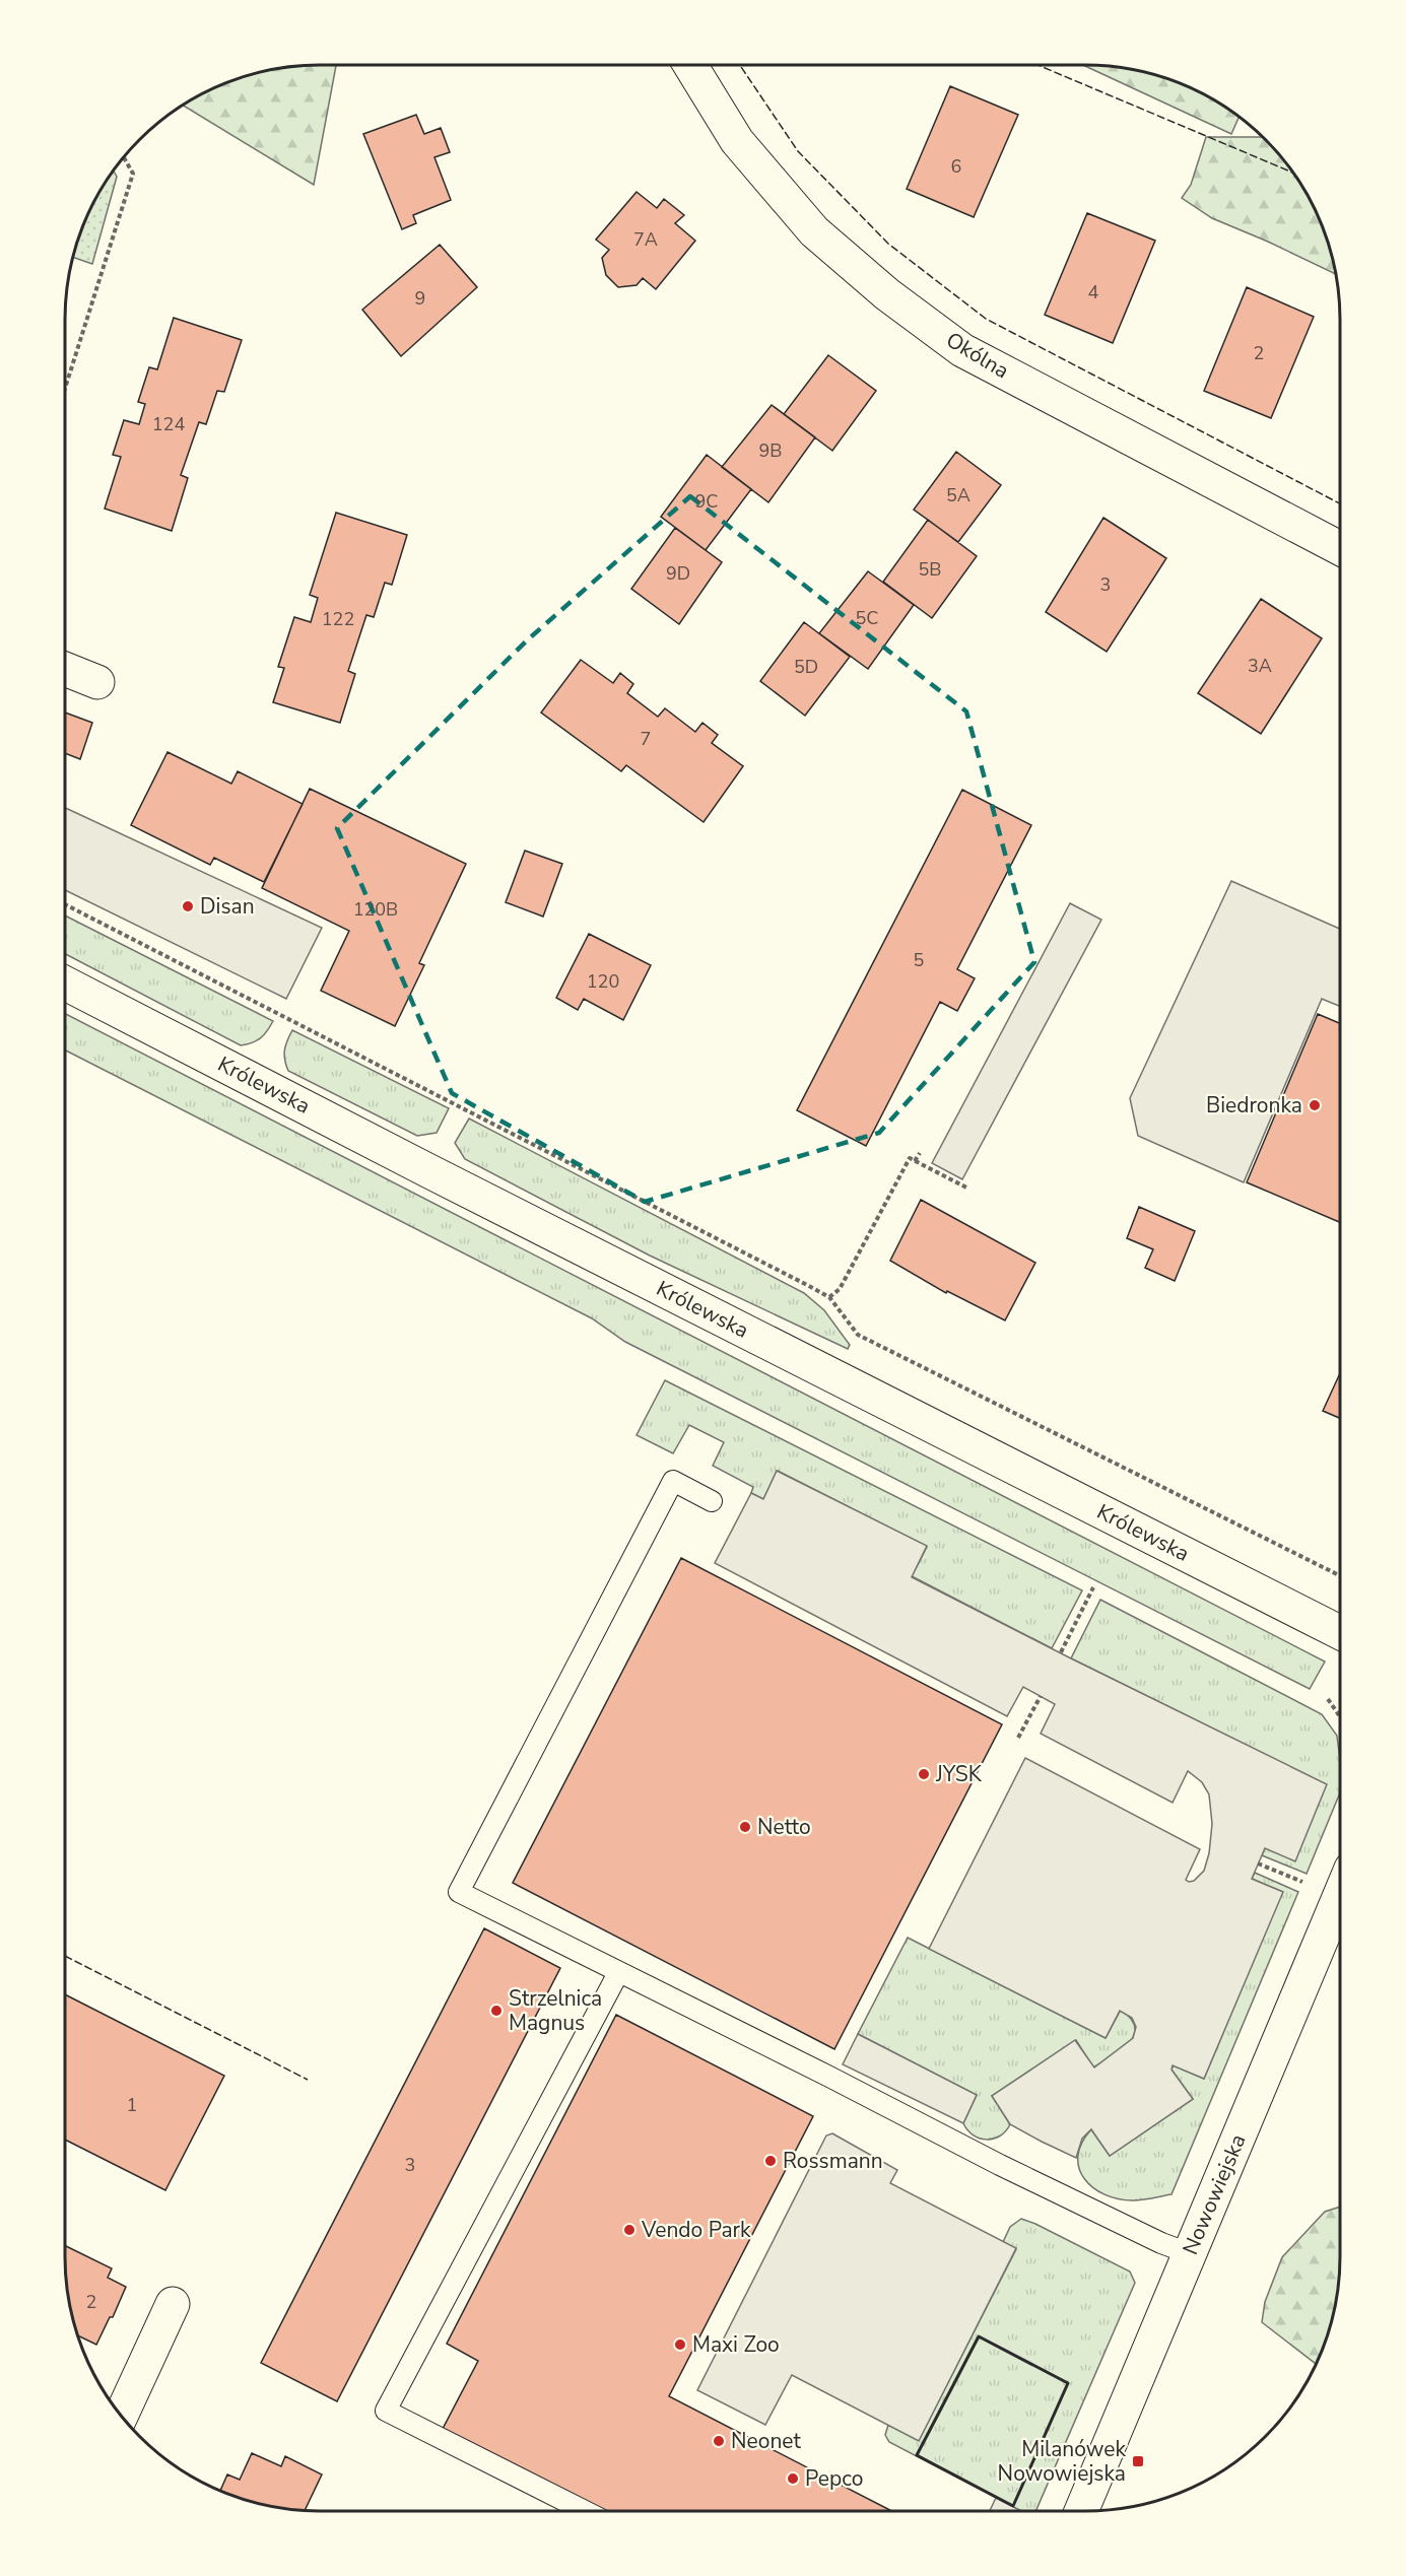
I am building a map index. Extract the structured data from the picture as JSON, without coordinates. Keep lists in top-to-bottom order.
{
  "streets": {
    "street": ["Okólna", "Królewska", "Nowowiejska"]
  },
  "places": {
    "other": [
      "Disan",
      "Biedronka",
      "JYSK",
      "Netto",
      "Strzelnica Magnus",
      "Rossmann",
      "Vendo Park",
      "Maxi Zoo",
      "Neonet",
      "Pepco"
    ],
    "transit": ["Milanówek Nowowiejska"]
  },
  "house_numbers": [
    "6",
    "7A",
    "4",
    "9",
    "2",
    "124",
    "9B",
    "5A",
    "9C",
    "5B",
    "9D",
    "3",
    "5C",
    "122",
    "3A",
    "5D",
    "7",
    "120B",
    "5",
    "120",
    "1",
    "3",
    "2"
  ]
}
